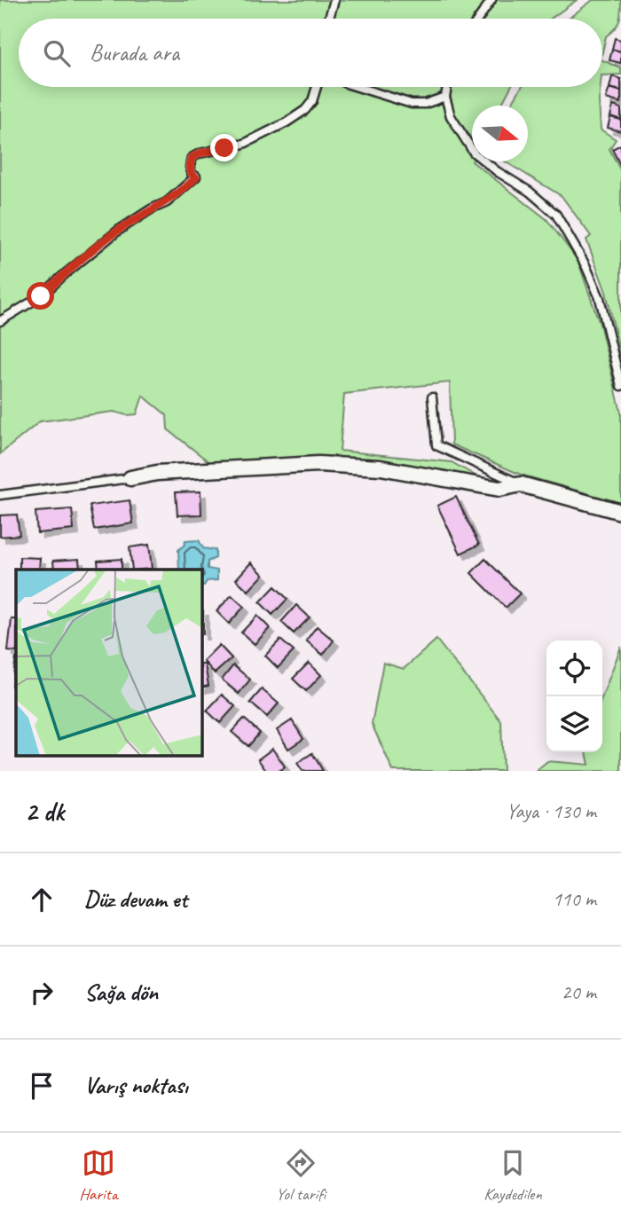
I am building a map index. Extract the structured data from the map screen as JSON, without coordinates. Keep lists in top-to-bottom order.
{
  "north": "right",
  "page": {
    "search": "Burada ara",
    "heading": ["2 dk", "Yaya · 130 m"],
    "list": [
      ["Düz devam et", "110 m"],
      ["Sağa dön", "20 m"],
      "Varış noktası"
    ],
    "nav": ["Harita", "Yol tarifi", "Kaydedilen"]
  }
}
